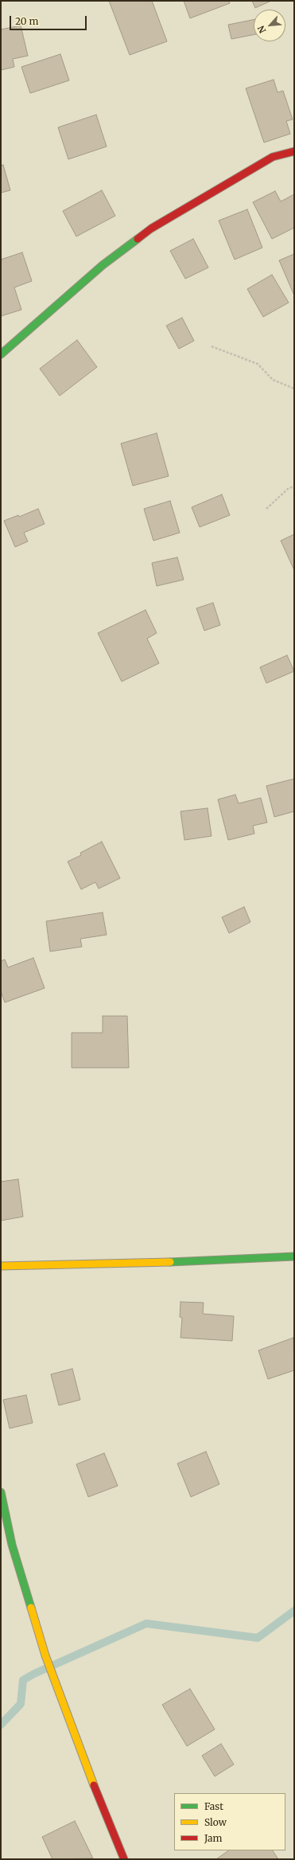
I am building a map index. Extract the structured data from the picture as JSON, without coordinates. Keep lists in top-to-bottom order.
{
  "legend": ["Fast", "Slow", "Jam"],
  "scale_bar": "20 m",
  "north": "bottom left"
}
